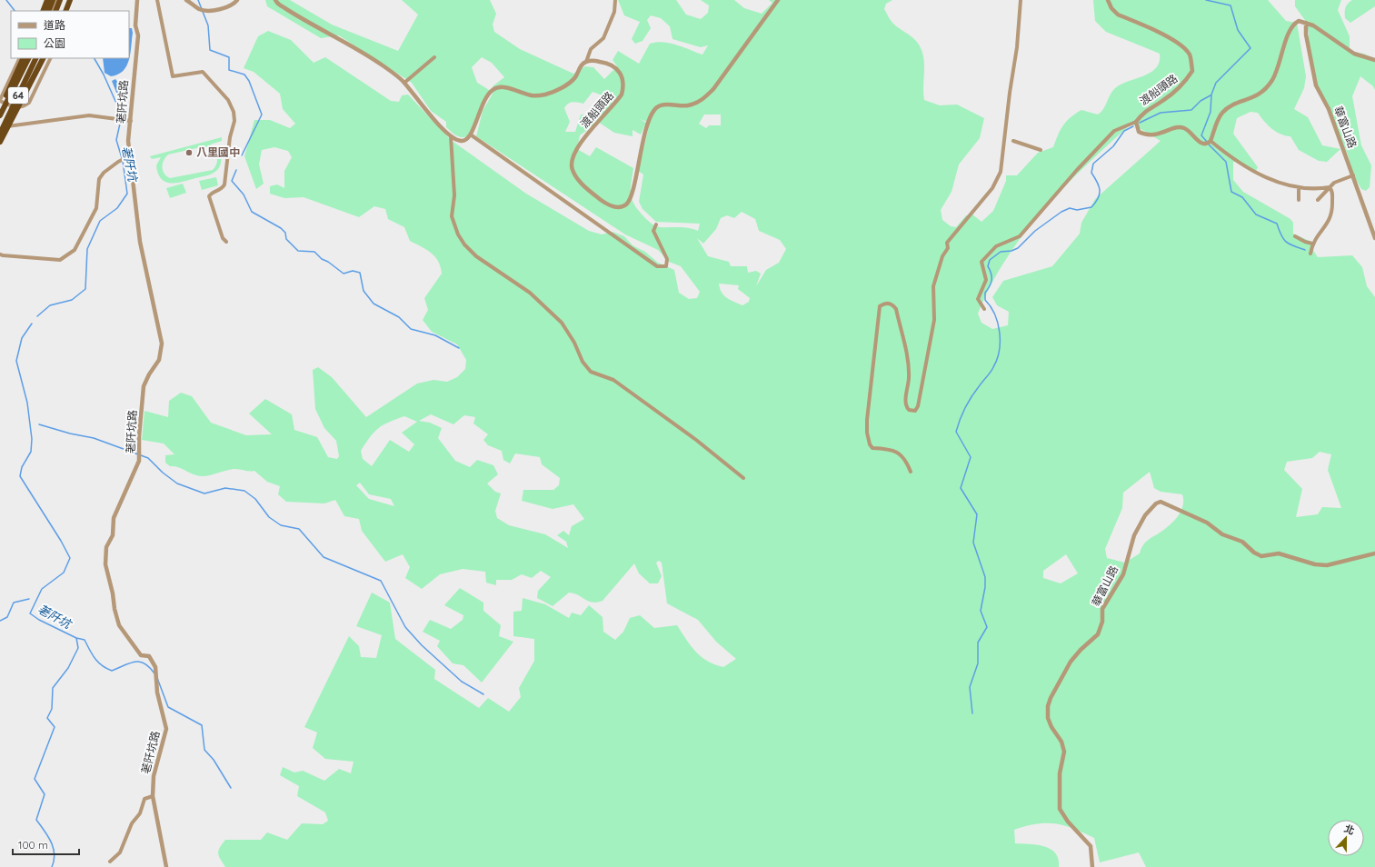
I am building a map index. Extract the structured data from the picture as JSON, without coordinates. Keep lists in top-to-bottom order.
{
  "streets": {
    "highway": ["64"],
    "street": ["渡船頭路", "荖阡坑路", "華富山路"]
  },
  "water": ["荖阡坑"],
  "places": ["八里國中"],
  "legend": ["道路", "公園"],
  "scale_bar": "100 m",
  "north": "top"
}
